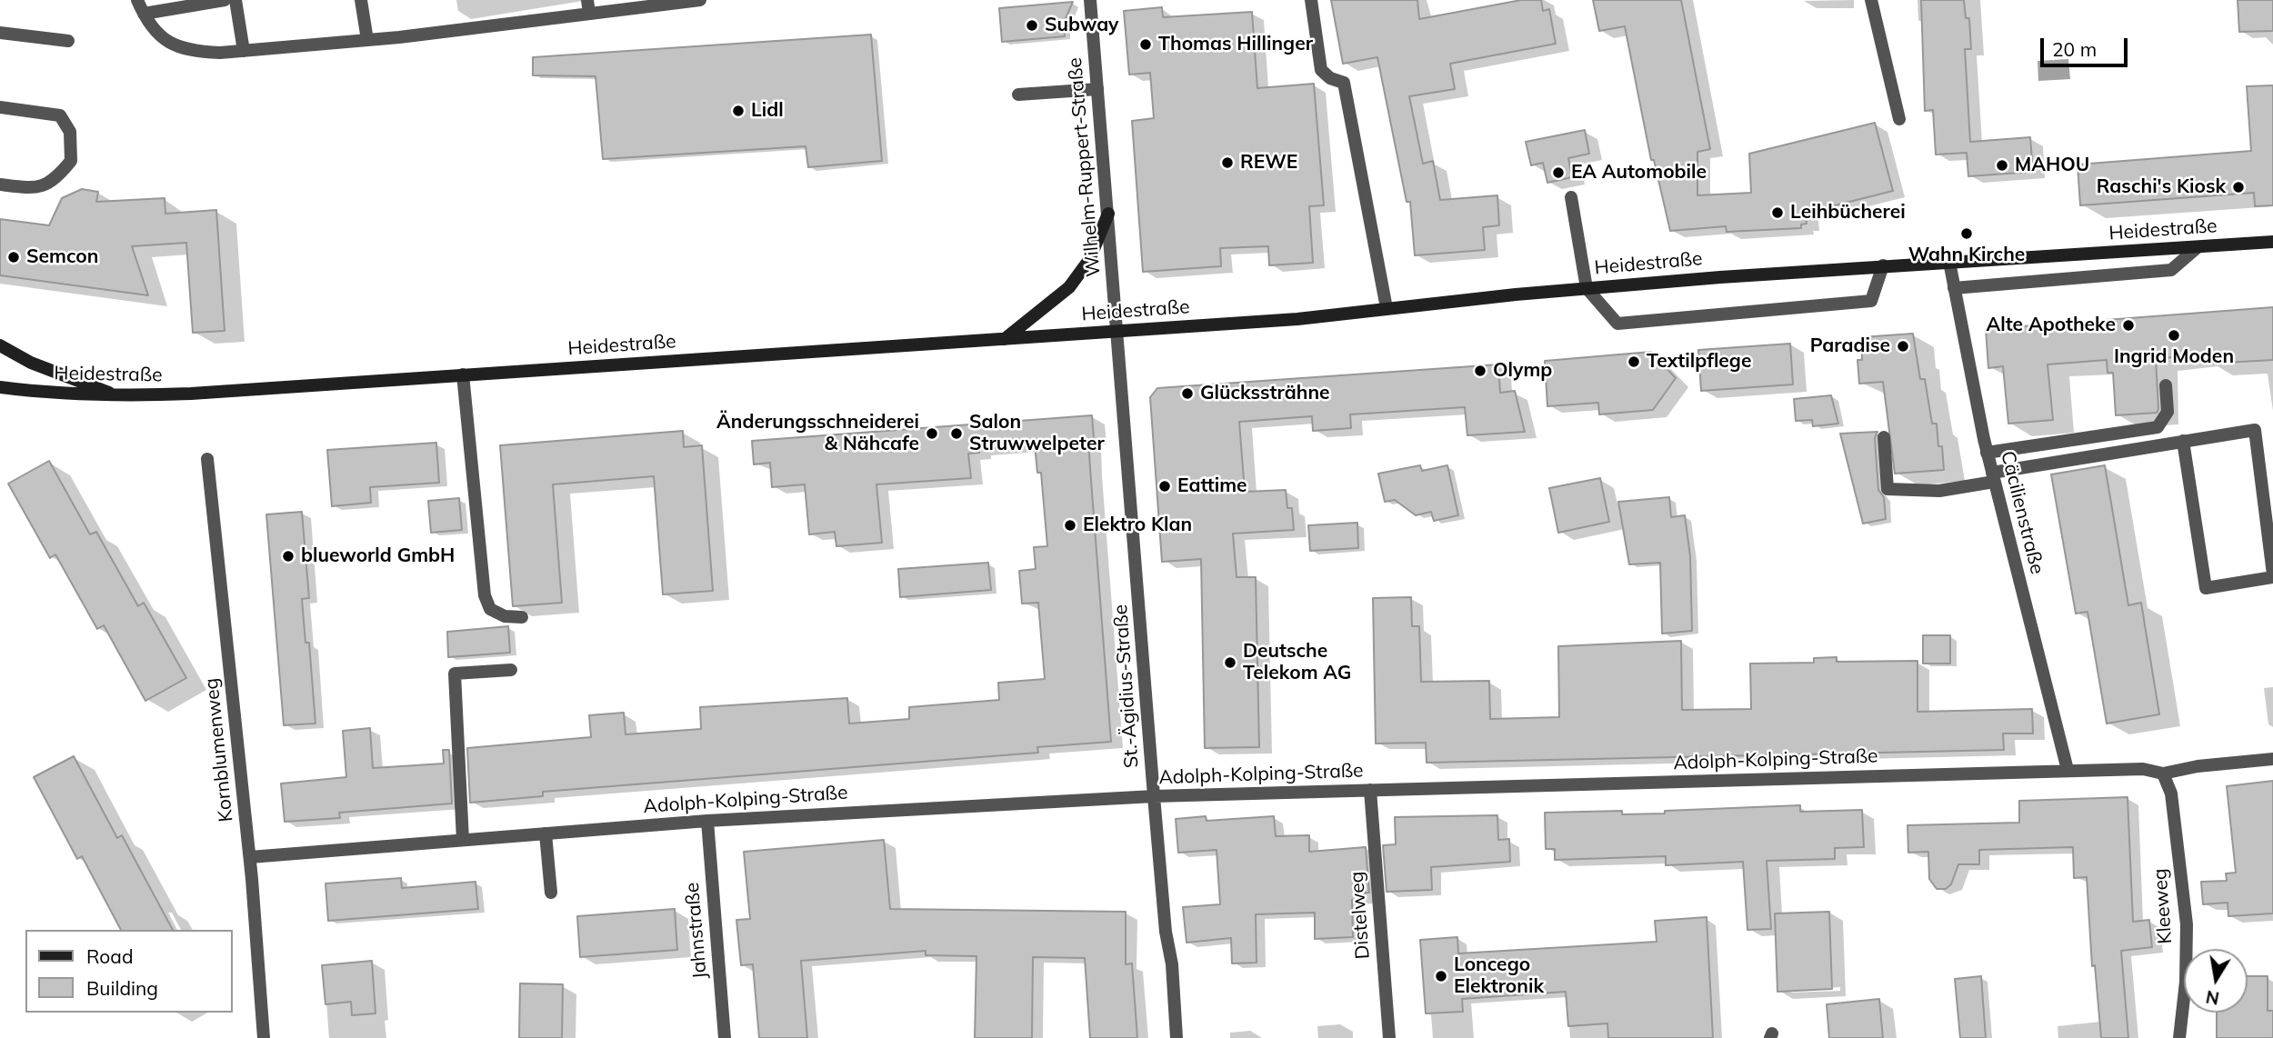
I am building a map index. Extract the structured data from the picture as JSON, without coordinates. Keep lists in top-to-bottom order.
{
  "streets": {
    "main road": ["Heidestraße"],
    "street": [
      "Wilhelm-Ruppert-Straße",
      "Cäcilienstraße",
      "St.-Ägidius-Straße",
      "Kornblumenweg",
      "Adolph-Kolping-Straße",
      "Kleeweg",
      "Distelweg",
      "Jahnstraße"
    ]
  },
  "crossings": [
    ["Wilhelm-Ruppert-Straße", "Heidestraße"],
    ["Wilhelm-Ruppert-Straße", "St.-Ägidius-Straße"],
    ["Heidestraße", "Cäcilienstraße"],
    ["Heidestraße", "St.-Ägidius-Straße"],
    ["Cäcilienstraße", "Adolph-Kolping-Straße"],
    ["St.-Ägidius-Straße", "Adolph-Kolping-Straße"],
    ["Kornblumenweg", "Adolph-Kolping-Straße"],
    ["Adolph-Kolping-Straße", "Kleeweg"],
    ["Adolph-Kolping-Straße", "Distelweg"],
    ["Adolph-Kolping-Straße", "Jahnstraße"]
  ],
  "places": [
    "Subway",
    "Thomas Hillinger",
    "Lidl",
    "REWE",
    "MAHOU",
    "EA Automobile",
    "Raschi's Kiosk",
    "Leihbücherei",
    "Wahn Kirche",
    "Semcon",
    "Alte Apotheke",
    "Ingrid Moden",
    "Paradise",
    "Textilpflege",
    "Olymp",
    "Glückssträhne",
    "Änderungsschneiderei & Nähcafe",
    "Salon Struwwelpeter",
    "Eattime",
    "Elektro Klan",
    "blueworld GmbH",
    "Deutsche Telekom AG",
    "Loncego Elektronik"
  ],
  "legend": ["Road", "Building"],
  "scale_bar": "20 m",
  "north": "bottom"
}
